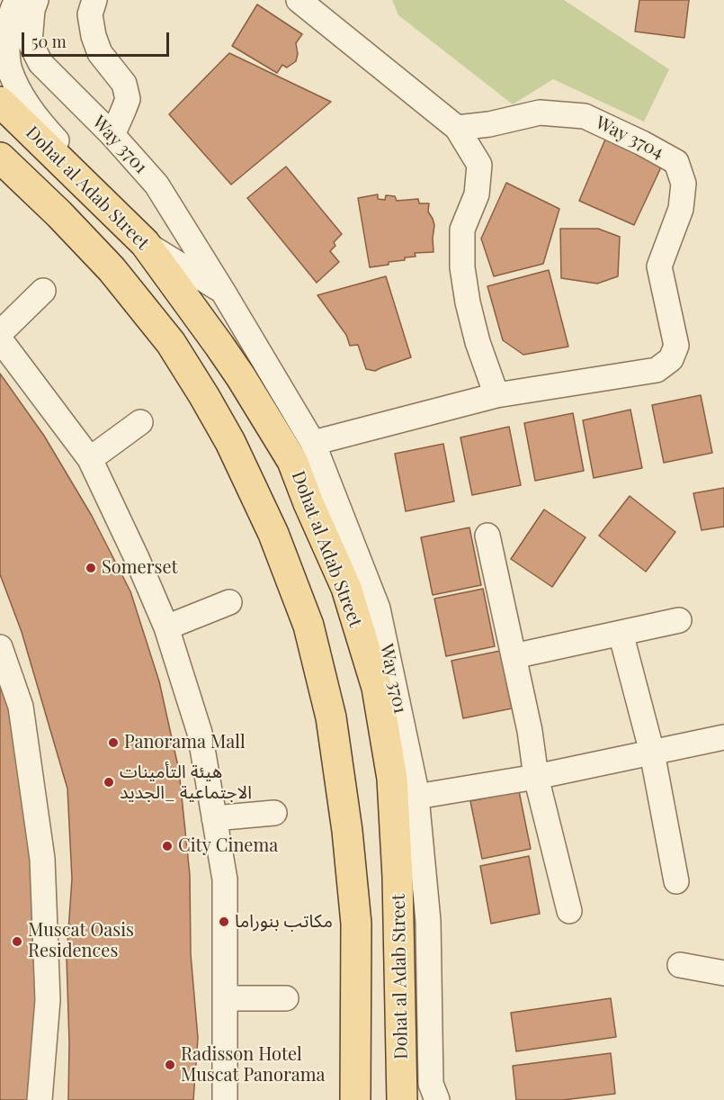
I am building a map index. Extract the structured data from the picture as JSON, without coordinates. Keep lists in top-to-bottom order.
{
  "streets": {
    "main road": ["Dohat al Adab Street"],
    "street": ["Way 3704", "Way 3701"]
  },
  "crossings": [
    ["Way 3704", "Way 3701"],
    ["Way 3701", "Dohat al Adab Street"]
  ],
  "places": [
    "Somerset",
    "Panorama Mall",
    "هيئة التأمينات الاجتماعية _الجديد",
    "City Cinema",
    "مكاتب بنوراما",
    "Muscat Oasis Residences",
    "Radisson Hotel Muscat Panorama"
  ],
  "scale_bar": "50 m"
}
